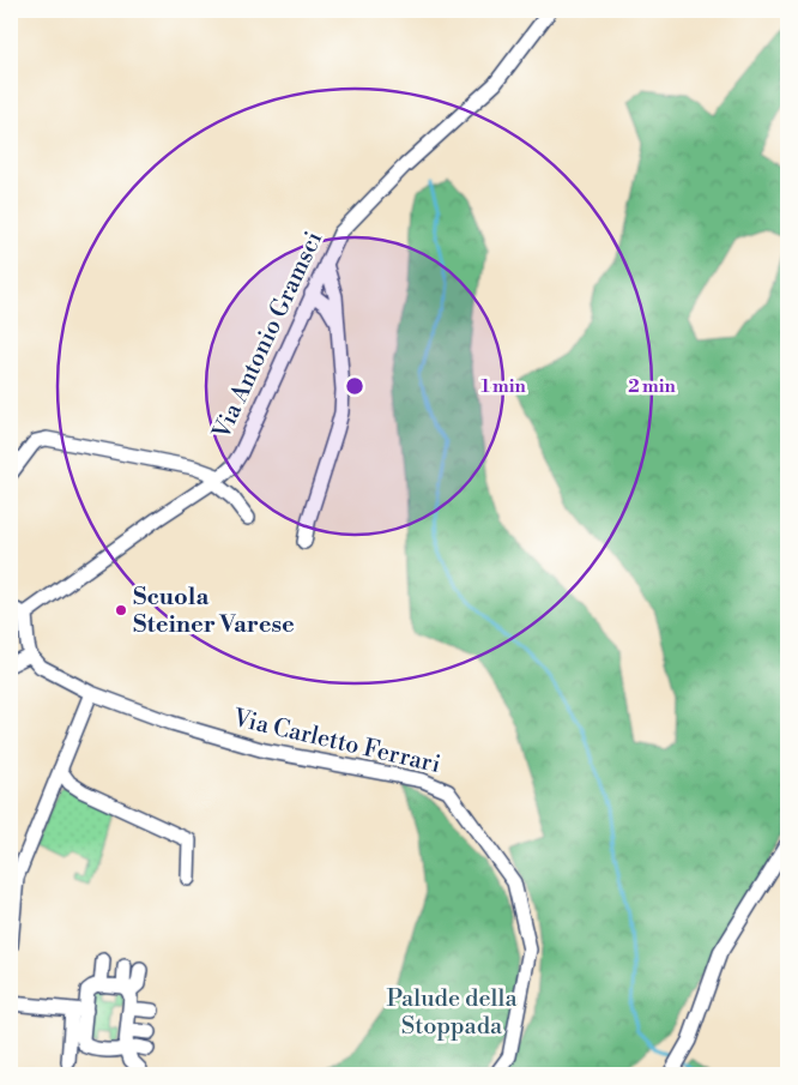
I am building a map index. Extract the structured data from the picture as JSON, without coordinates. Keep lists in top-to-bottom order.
{
  "streets": {
    "street": ["Via Antonio Gramsci", "Via Carletto Ferrari"]
  },
  "parks": ["Palude della Stoppada"],
  "places": ["Scuola Steiner Varese"],
  "rings": ["1 min", "2 min"]
}
